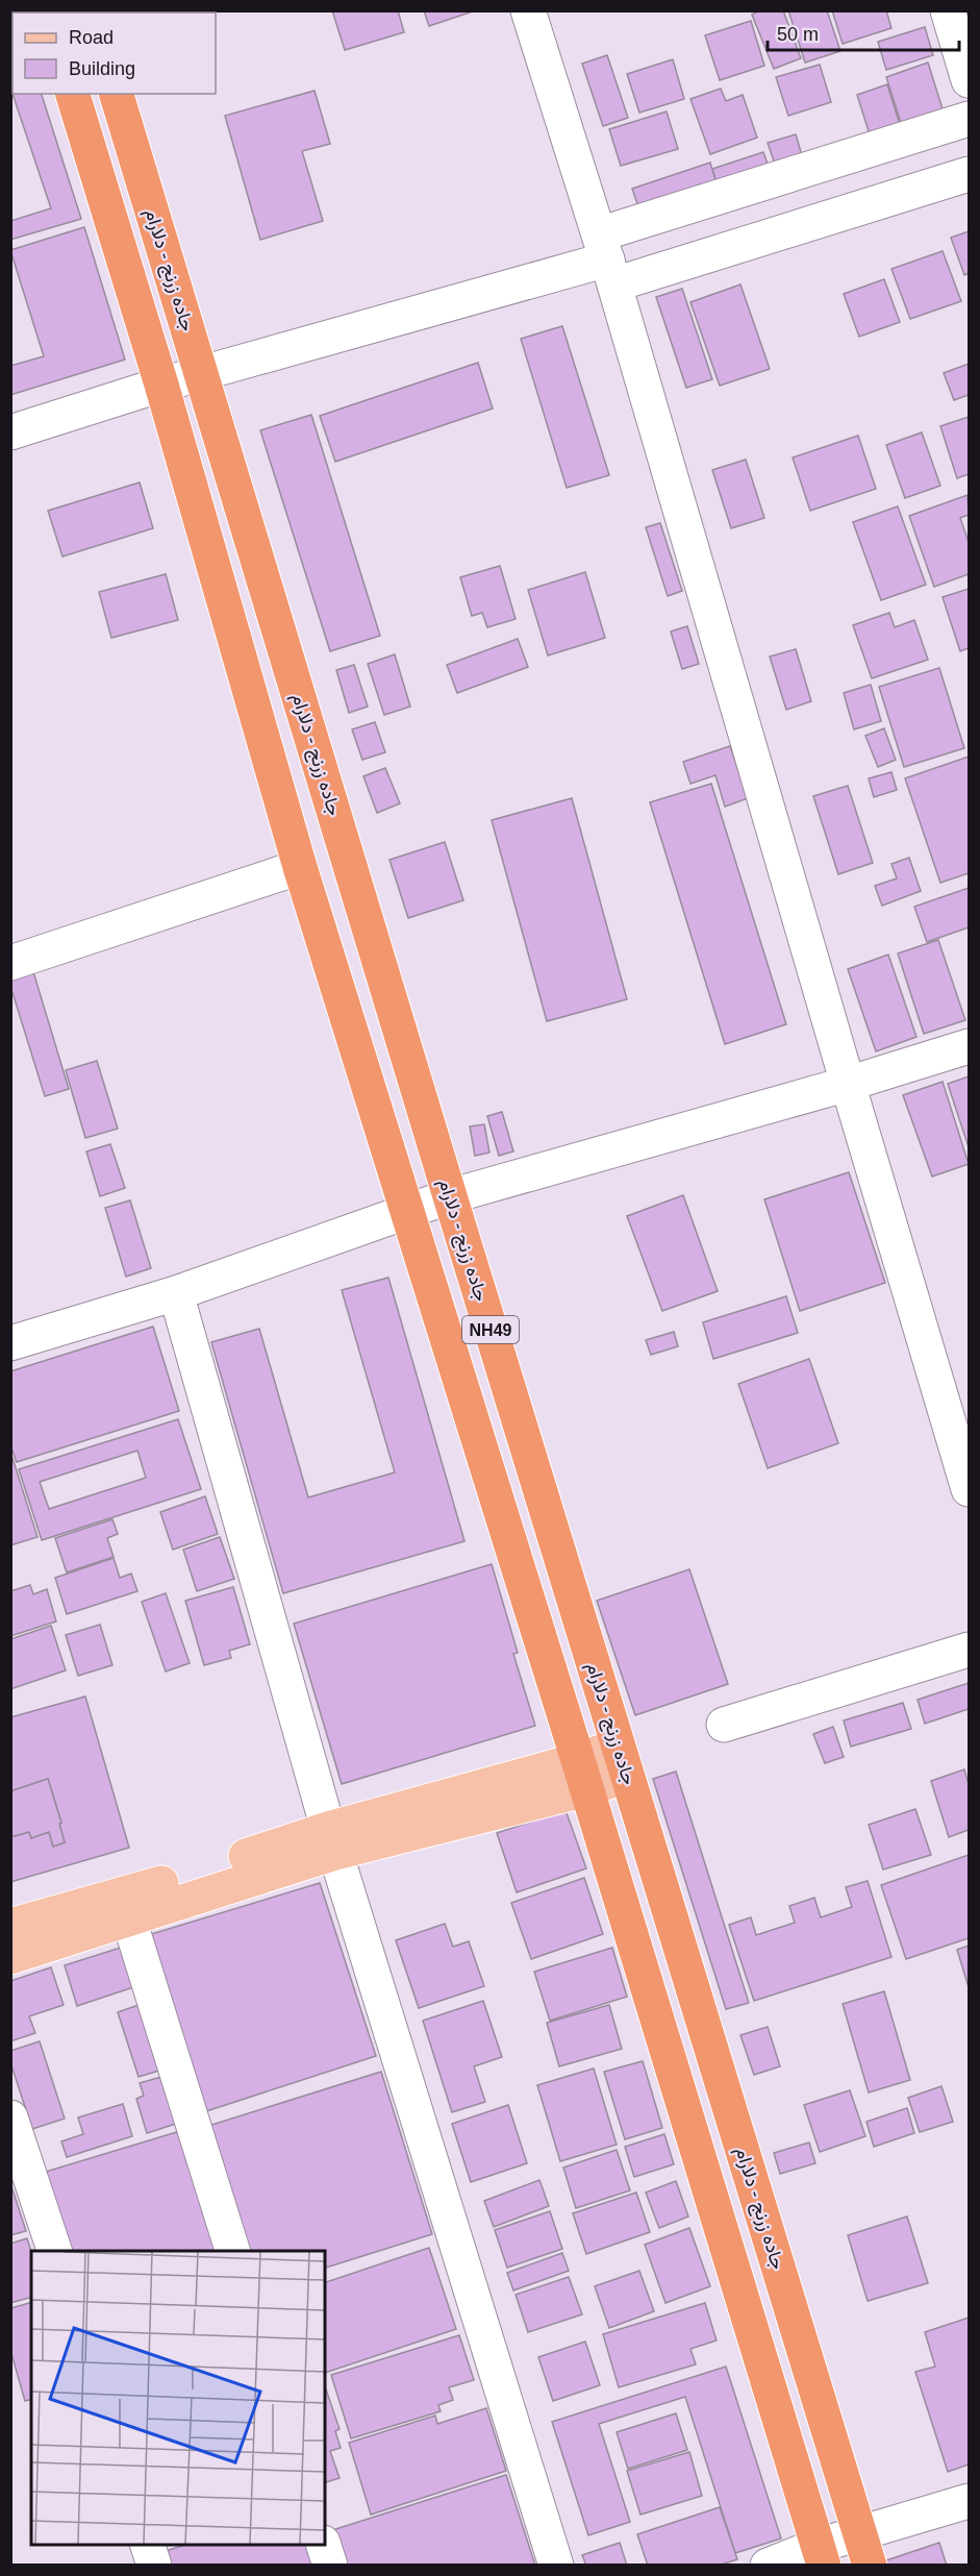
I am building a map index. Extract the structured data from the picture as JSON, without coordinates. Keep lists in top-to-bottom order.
{
  "streets": {
    "highway": ["جاده زرنج - دلارام", "NH49"]
  },
  "legend": ["Road", "Building"],
  "scale_bar": "50 m"
}
